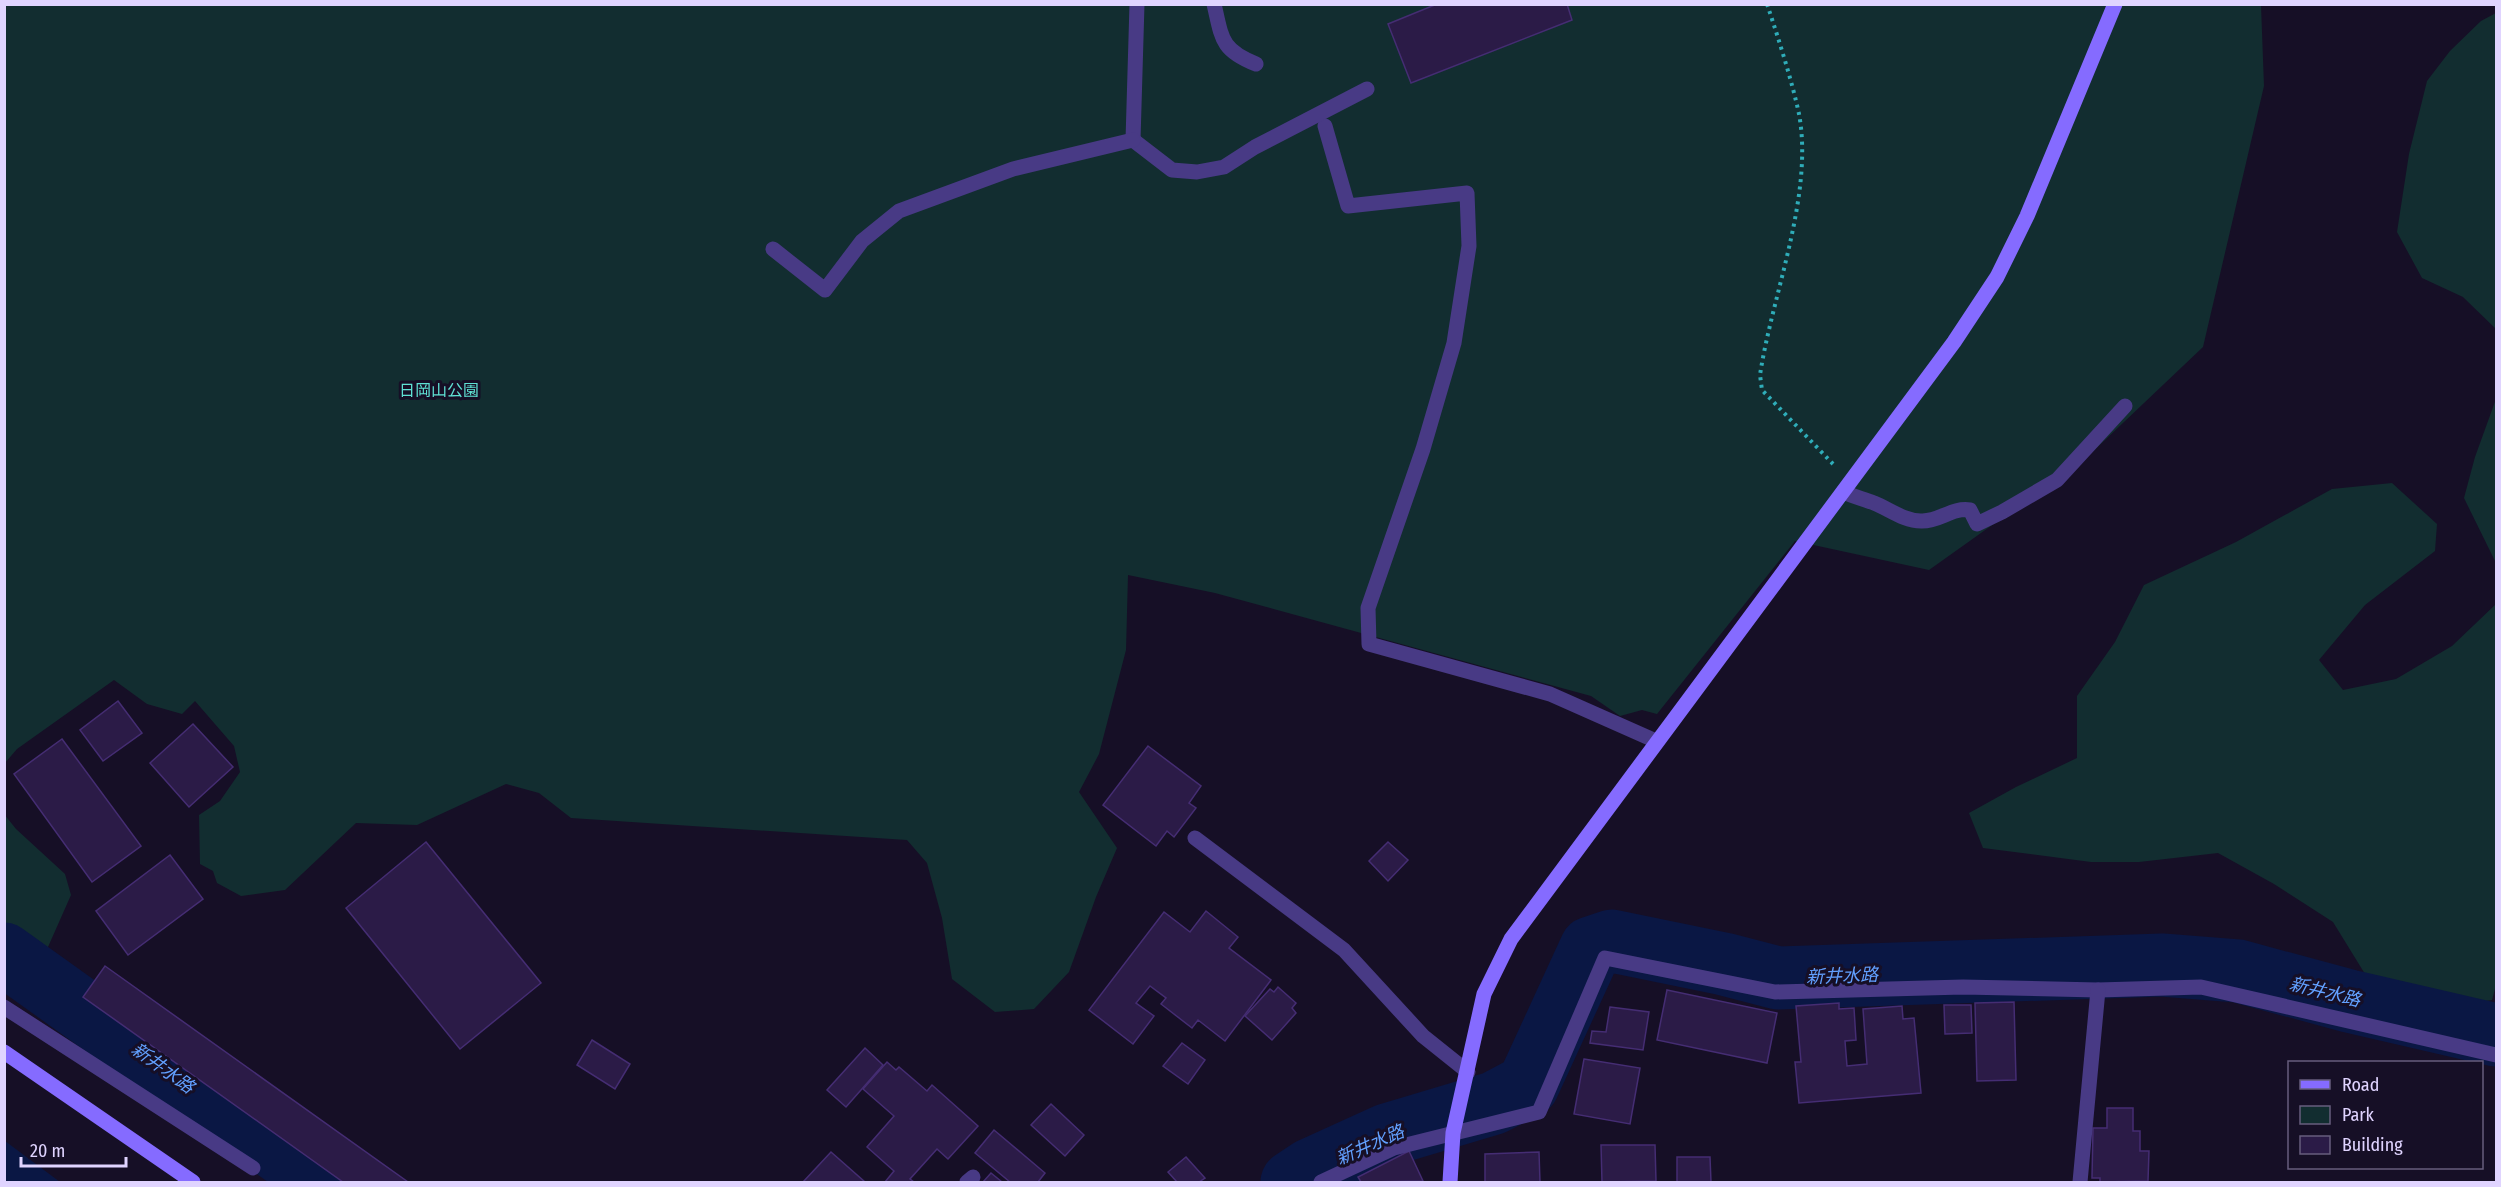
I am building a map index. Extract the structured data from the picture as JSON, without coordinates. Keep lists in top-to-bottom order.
{
  "water": ["新井水路"],
  "parks": ["日岡山公園"],
  "legend": ["Road", "Park", "Building"],
  "scale_bar": "20 m"
}
